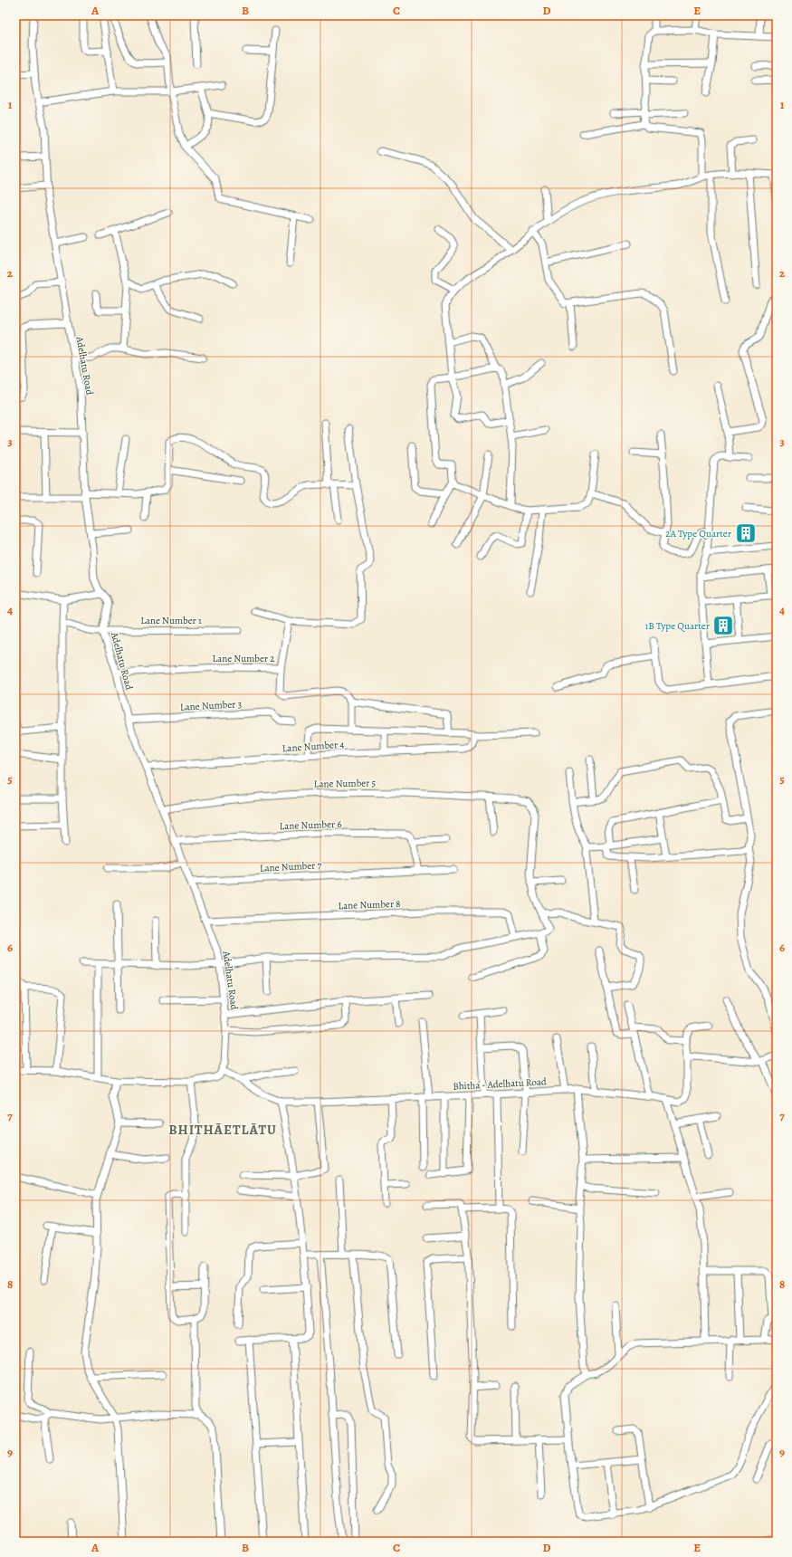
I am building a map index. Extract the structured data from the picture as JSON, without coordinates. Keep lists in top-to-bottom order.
{
  "streets": {
    "street": [
      "Adelhatu Road",
      "Lane Number 1",
      "Lane Number 2",
      "Lane Number 3",
      "Lane Number 4",
      "Lane Number 5",
      "Lane Number 6",
      "Lane Number 7",
      "Lane Number 8",
      "Bhitha - Adelhatu Road"
    ]
  },
  "crossings": [
    ["Adelhatu Road", "Lane Number 1"],
    ["Adelhatu Road", "Lane Number 2"],
    ["Adelhatu Road", "Lane Number 3"],
    ["Adelhatu Road", "Lane Number 4"],
    ["Adelhatu Road", "Lane Number 5"],
    ["Adelhatu Road", "Lane Number 6"],
    ["Adelhatu Road", "Lane Number 7"],
    ["Adelhatu Road", "Lane Number 8"],
    ["Adelhatu Road", "Bhitha - Adelhatu Road"]
  ],
  "districts": ["BHITHĀETLĀTU"],
  "places": {
    "building": ["2A Type Quarter", "1B Type Quarter"]
  },
  "grid": {
    "columns": [
      "A",
      "B",
      "C",
      "D",
      "E"
    ],
    "rows": [
      "1",
      "2",
      "3",
      "4",
      "5",
      "6",
      "7",
      "8",
      "9"
    ]
  }
}
